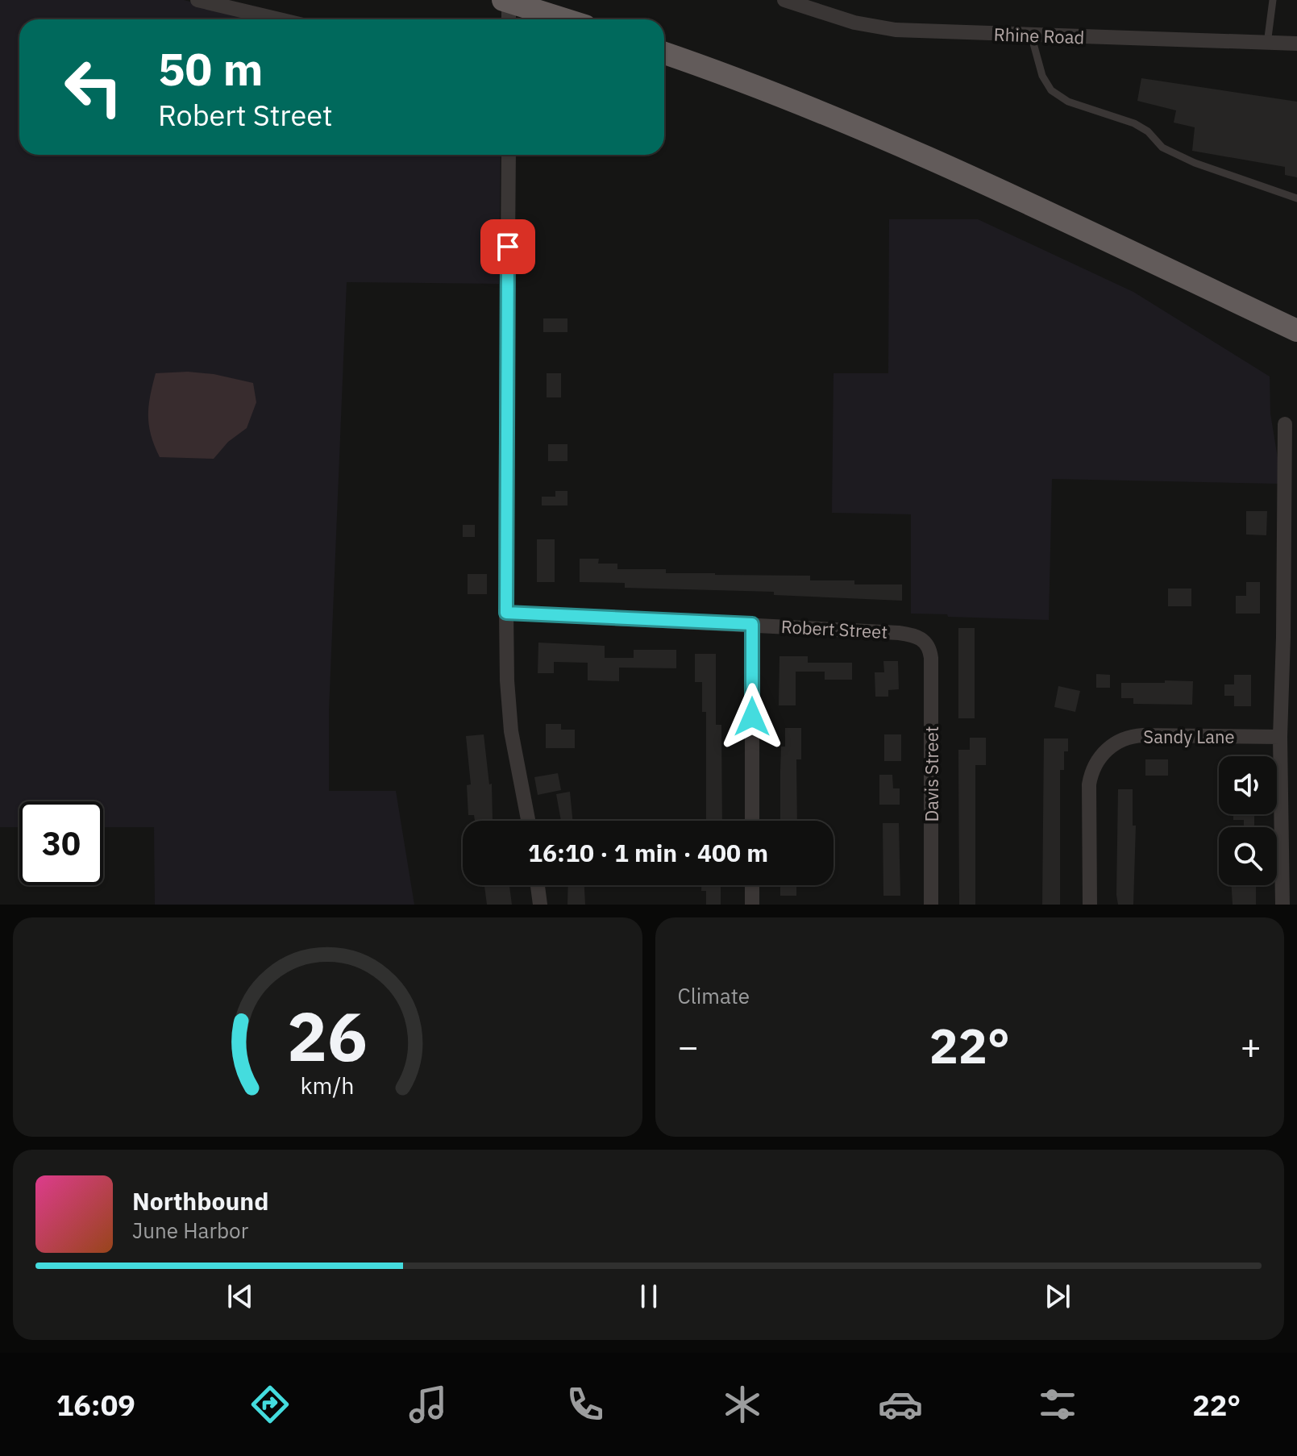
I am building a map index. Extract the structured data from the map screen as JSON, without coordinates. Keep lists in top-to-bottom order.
{
  "streets": {
    "street": [
      "Rhine Road",
      "Robert Street",
      "Sandy Lane",
      "Davis Street"
    ]
  },
  "crossings": [
    ["Robert Street", "Davis Street"]
  ],
  "page": {
    "turn": ["50 m", "Robert Street"],
    "limit": "30",
    "trip": "16:10 · 1 min · 400 m",
    "tile": "Climate",
    "heat": ["−", "22°", "+"],
    "song": ["Northbound", "June Harbor"],
    "tabs": ["16:09", "22°"],
    "gauge": ["26", "km/h"]
  }
}
